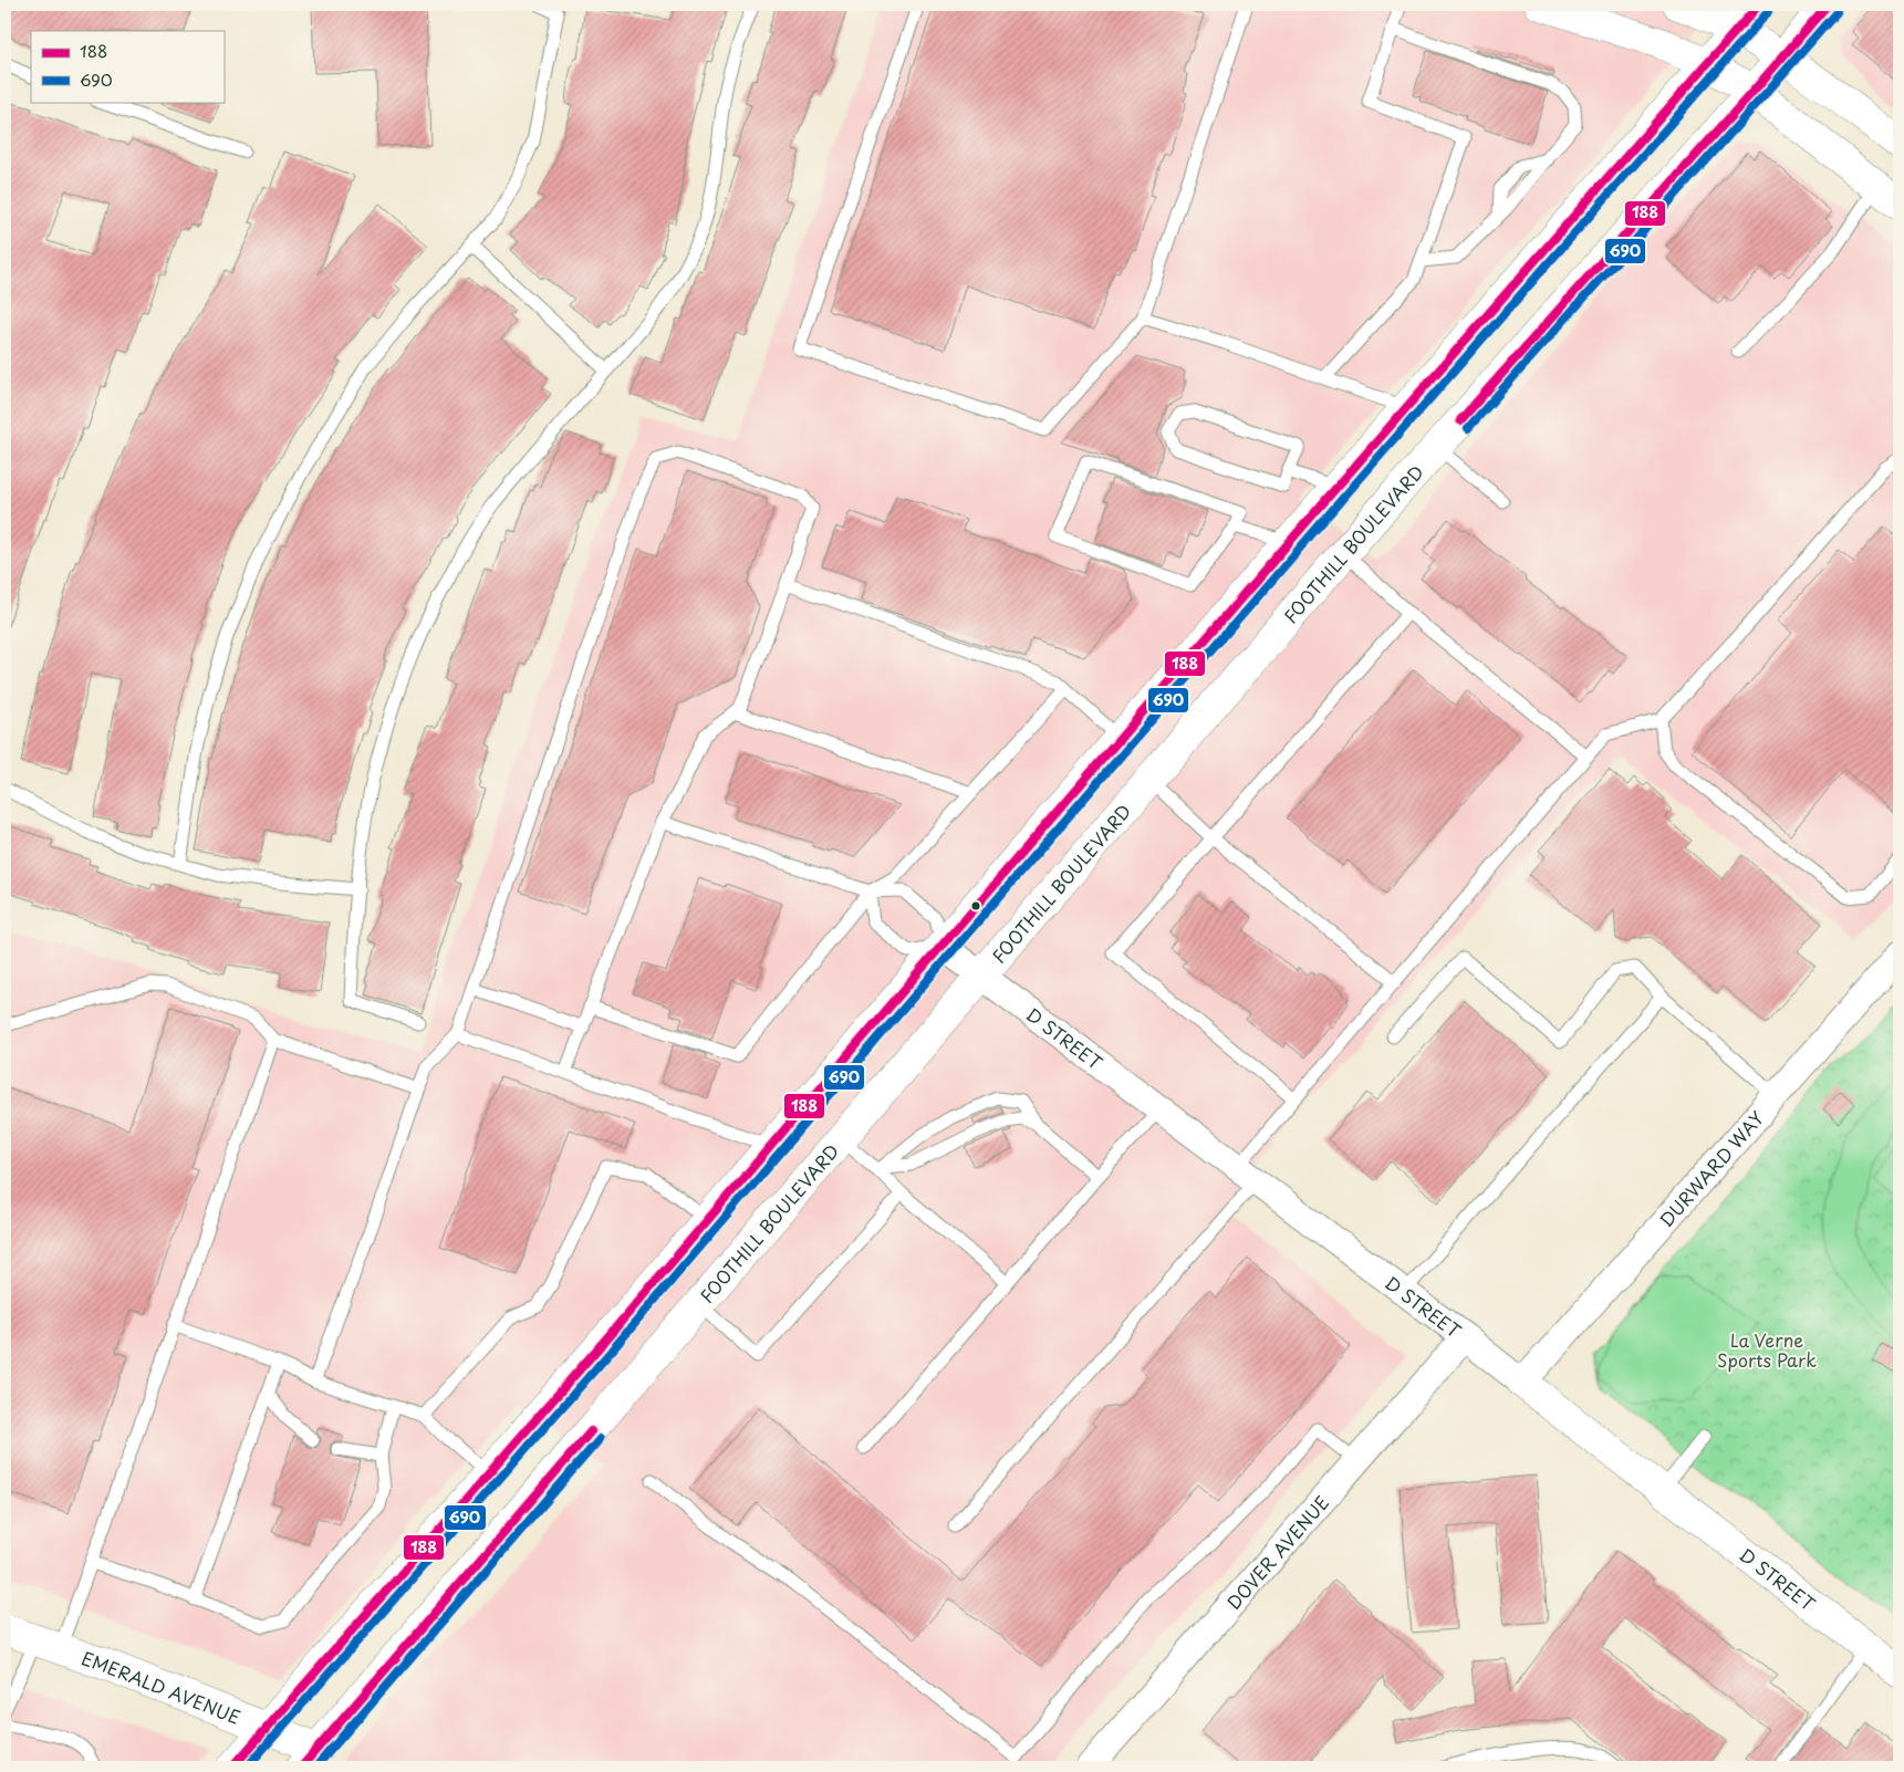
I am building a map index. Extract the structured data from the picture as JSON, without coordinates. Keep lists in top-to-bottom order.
{
  "streets": {
    "main road": ["FOOTHILL BOULEVARD", "D STREET", "EMERALD AVENUE"],
    "street": ["DURWARD WAY", "DOVER AVENUE"]
  },
  "crossings": [
    ["FOOTHILL BOULEVARD", "D STREET"],
    ["FOOTHILL BOULEVARD", "EMERALD AVENUE"],
    ["D STREET", "DURWARD WAY"],
    ["D STREET", "DOVER AVENUE"]
  ],
  "parks": ["La Verne Sports Park"],
  "lines": ["transit line 188", "transit line 690"],
  "legend": ["188", "690"]
}
